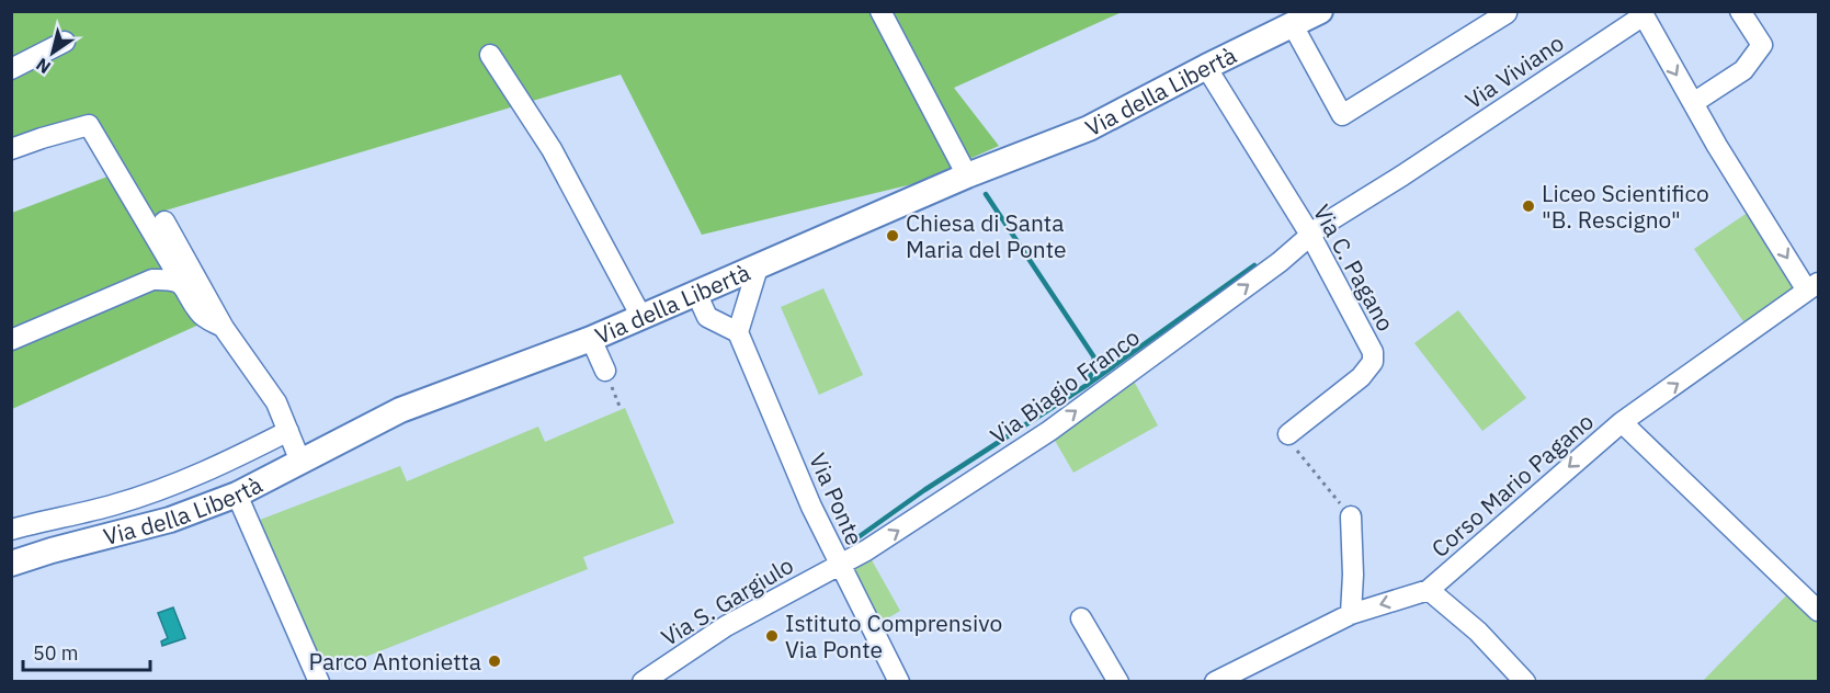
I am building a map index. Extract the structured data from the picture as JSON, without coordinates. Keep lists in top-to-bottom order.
{
  "streets": {
    "main road": ["Via della Libertà"],
    "street": [
      "Via Viviano",
      "Via C. Pagano",
      "Via Biagio Franco",
      "Corso Mario Pagano",
      "Via Ponte",
      "Via S. Gargiulo"
    ]
  },
  "crossings": [
    ["Via Viviano", "Via C. Pagano"],
    ["Via Viviano", "Via Biagio Franco"],
    ["Via Viviano", "Corso Mario Pagano"],
    ["Via della Libertà", "Via C. Pagano"],
    ["Via C. Pagano", "Via Biagio Franco"],
    ["Via Biagio Franco", "Via Ponte"],
    ["Via Biagio Franco", "Via S. Gargiulo"],
    ["Via Ponte", "Via S. Gargiulo"]
  ],
  "one_way": ["Via Viviano", "Via Biagio Franco"],
  "places": [
    "Liceo Scientifico \"B. Rescigno\"",
    "Chiesa di Santa Maria del Ponte",
    "Istituto Comprensivo Via Ponte",
    "Parco Antonietta"
  ],
  "scale_bar": "50 m",
  "north": "bottom left"
}
